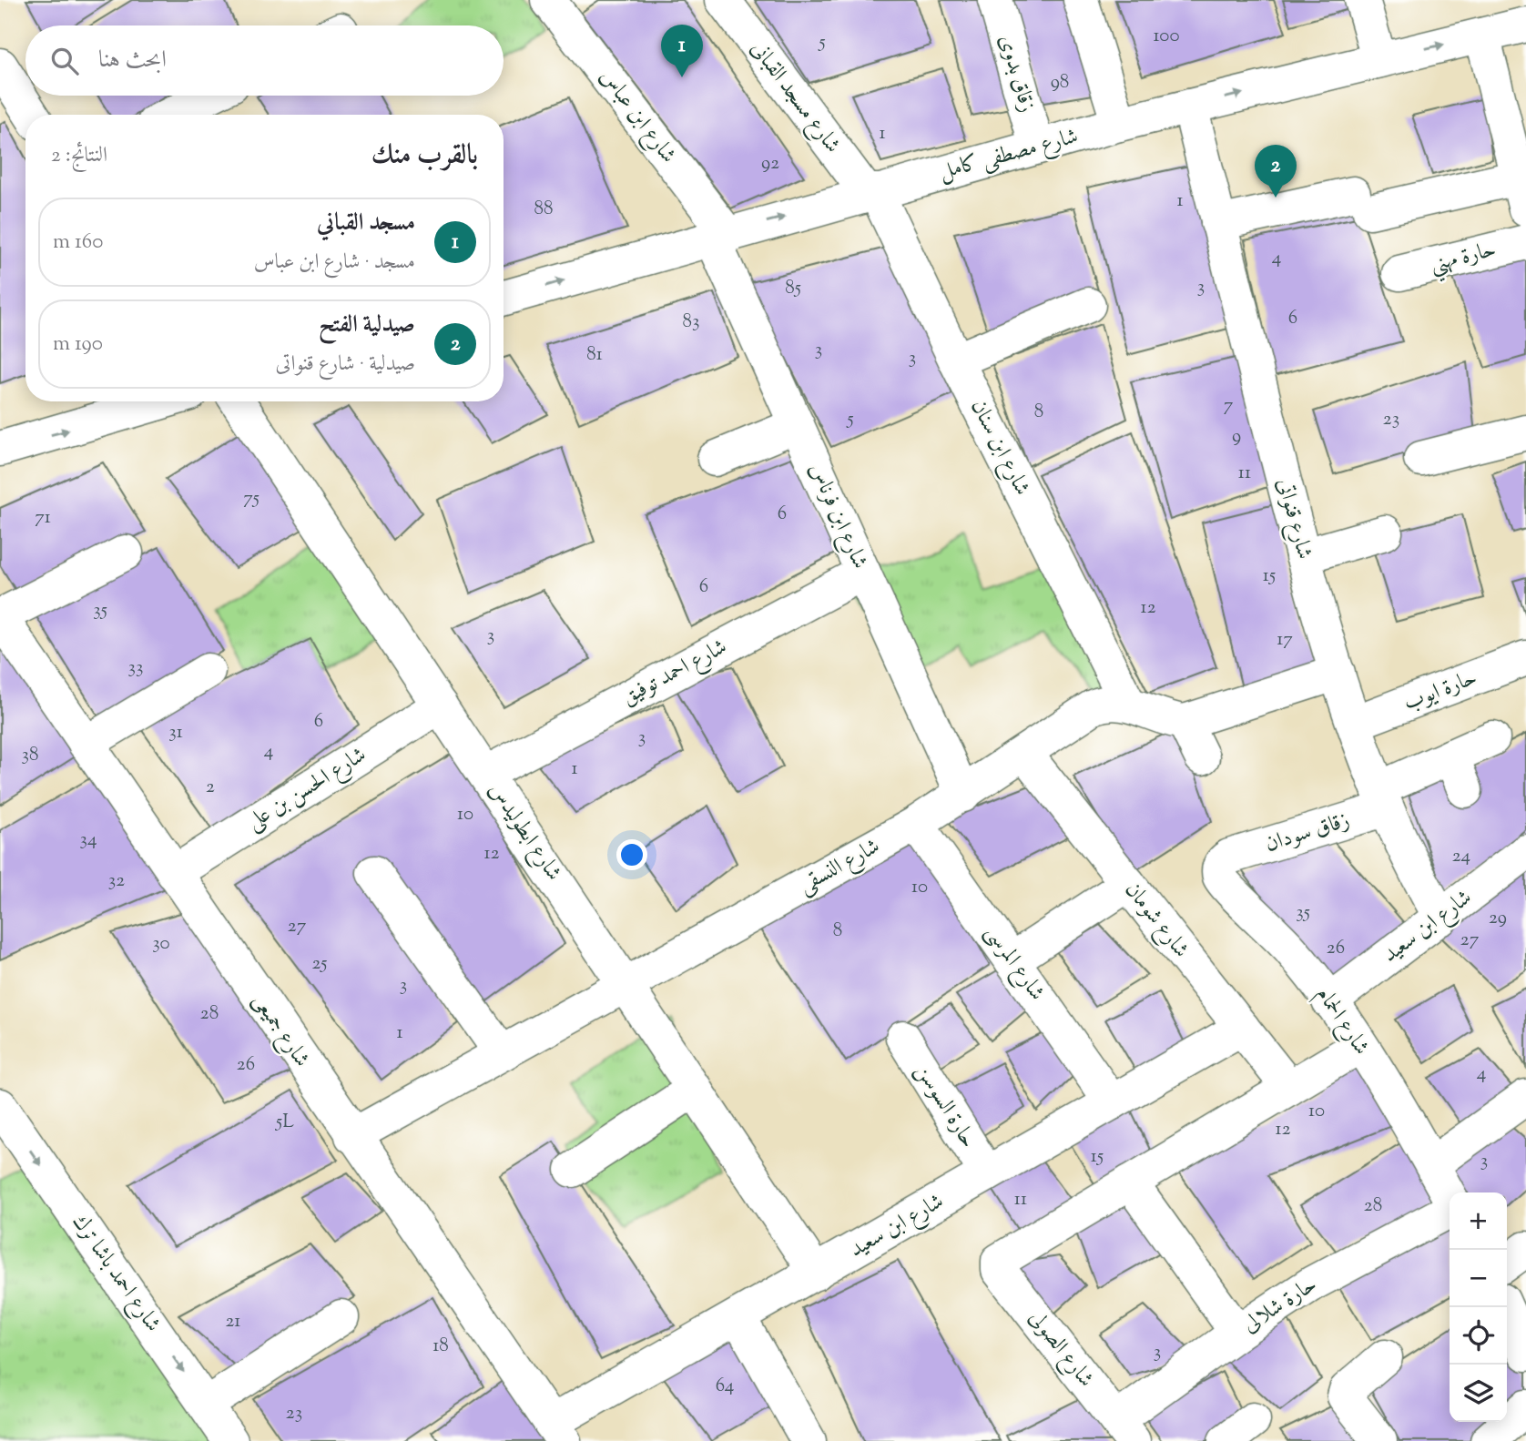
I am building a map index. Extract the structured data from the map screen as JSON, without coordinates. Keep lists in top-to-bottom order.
{
  "streets": {
    "street": [
      "زقاق بدوى",
      "شارع مسجد القبانى",
      "شارع ابن عباس",
      "شارع مصطفى كامل",
      "حارة مهني",
      "شارع ابن سنان",
      "شارع ابن فرناس",
      "شارع قنواتى",
      "شارع احمد توفيق",
      "حارة ايوب",
      "شارع الحسن بن على",
      "شارع ابطوليدس",
      "زقاق سودان",
      "شارع النسقى",
      "شارع شومان",
      "شارع ابن سعيد",
      "شارع المرسى",
      "شارع الحمام",
      "شارع جميعى",
      "حارة السوسن",
      "شارع احمد باشا ترك",
      "حارة شلالى",
      "شارع الصولى"
    ]
  },
  "crossings": [
    ["زقاق بدوى", "شارع مصطفى كامل"],
    ["شارع مسجد القبانى", "شارع مصطفى كامل"],
    ["شارع مسجد القبانى", "شارع ابن سنان"],
    ["شارع ابن عباس", "شارع مصطفى كامل"],
    ["شارع ابن عباس", "شارع ابن فرناس"],
    ["شارع مصطفى كامل", "شارع ابن سنان"],
    ["شارع مصطفى كامل", "شارع ابن فرناس"],
    ["شارع مصطفى كامل", "شارع قنواتى"],
    ["شارع ابن سنان", "شارع النسقى"],
    ["شارع ابن فرناس", "شارع احمد توفيق"],
    ["شارع ابن فرناس", "شارع النسقى"],
    ["شارع قنواتى", "حارة ايوب"],
    ["شارع قنواتى", "زقاق سودان"],
    ["شارع قنواتى", "شارع ابن سعيد"],
    ["شارع احمد توفيق", "شارع ابطوليدس"],
    ["شارع الحسن بن على", "شارع ابطوليدس"],
    ["شارع الحسن بن على", "شارع جميعى"],
    ["شارع ابطوليدس", "شارع النسقى"],
    ["شارع ابطوليدس", "شارع ابن سعيد"],
    ["زقاق سودان", "شارع الحمام"],
    ["شارع النسقى", "شارع شومان"],
    ["شارع النسقى", "شارع المرسى"],
    ["شارع النسقى", "شارع جميعى"],
    ["شارع شومان", "شارع ابن سعيد"],
    ["شارع ابن سعيد", "شارع المرسى"],
    ["شارع ابن سعيد", "شارع الحمام"],
    ["شارع ابن سعيد", "شارع جميعى"],
    ["شارع ابن سعيد", "حارة السوسن"],
    ["حارة شلالى", "شارع الصولى"]
  ],
  "one_way": ["شارع احمد باشا ترك"],
  "house_numbers": [
    "100",
    "5",
    "98",
    "1",
    "92",
    "1",
    "88",
    "4",
    "3",
    "85",
    "6",
    "83",
    "3",
    "81",
    "3",
    "7",
    "8",
    "5",
    "23",
    "9",
    "11",
    "75",
    "6",
    "71",
    "15",
    "6",
    "12",
    "35",
    "3",
    "17",
    "33",
    "6",
    "31",
    "3",
    "4",
    "38",
    "1",
    "2",
    "10",
    "34",
    "12",
    "24",
    "32",
    "10",
    "35",
    "29",
    "27",
    "8",
    "27",
    "30",
    "26",
    "25",
    "3",
    "28",
    "1",
    "26",
    "4",
    "10",
    "5L",
    "12",
    "15",
    "3",
    "11",
    "28",
    "21",
    "18",
    "3",
    "64",
    "23"
  ],
  "page": {
    "pins": ["1", "2"],
    "search": "ابحث هنا",
    "heading": ["بالقرب منك", "النتائج: 2"],
    "list": [
      {
        "mark": "1",
        "name": "مسجد القباني",
        "note": "مسجد · شارع ابن عباس",
        "value": "160 m"
      },
      {
        "mark": "2",
        "name": "صيدلية الفتح",
        "note": "صيدلية · شارع قنواتى",
        "value": "190 m"
      }
    ],
    "map_buttons": ["+", "−"]
  }
}
